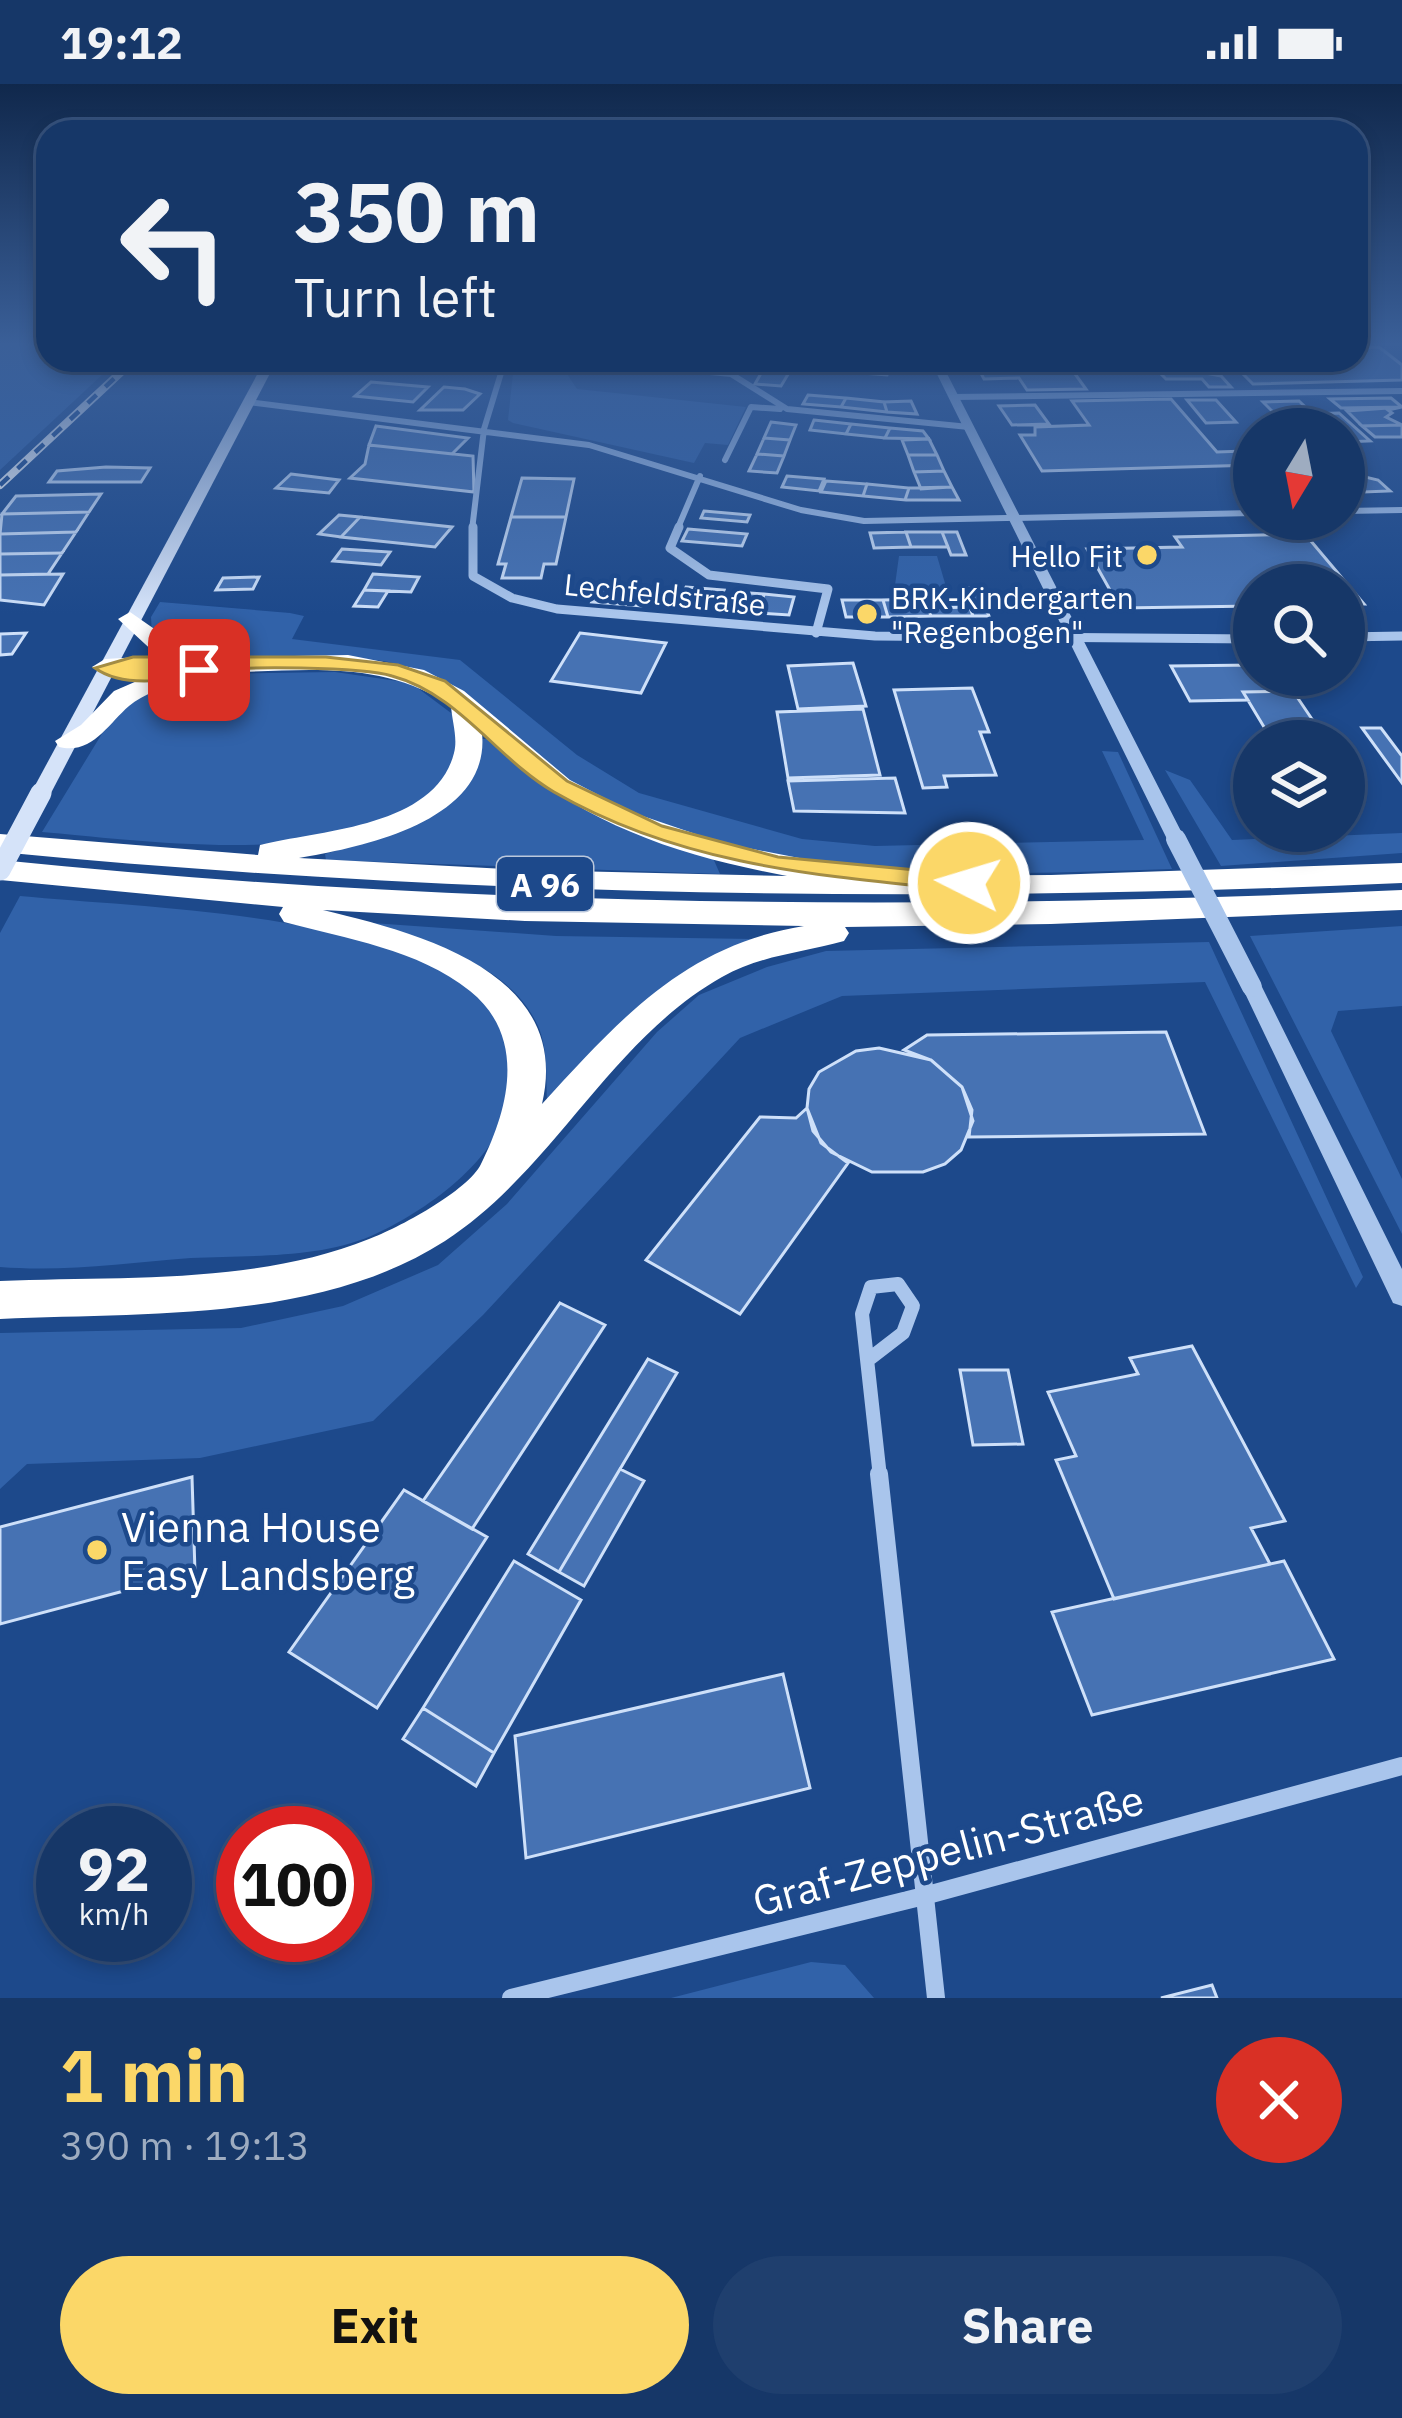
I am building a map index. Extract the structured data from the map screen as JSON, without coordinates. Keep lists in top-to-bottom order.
{
  "streets": {
    "highway": ["A 96"],
    "street": ["Lechfeldstraße", "Graf-Zeppelin-Straße"]
  },
  "places": ["Hello Fit", "BRK-Kindergarten \"Regenbogen\"", "Vienna House Easy Landsberg"],
  "north": "bottom",
  "page": {
    "status": "19:12",
    "turn": ["350 m", "Turn left"],
    "speed": "92 km/h",
    "limit": "100",
    "heading": ["1 min", "390 m · 19:13"],
    "buttons": ["Exit", "Share"]
  }
}
